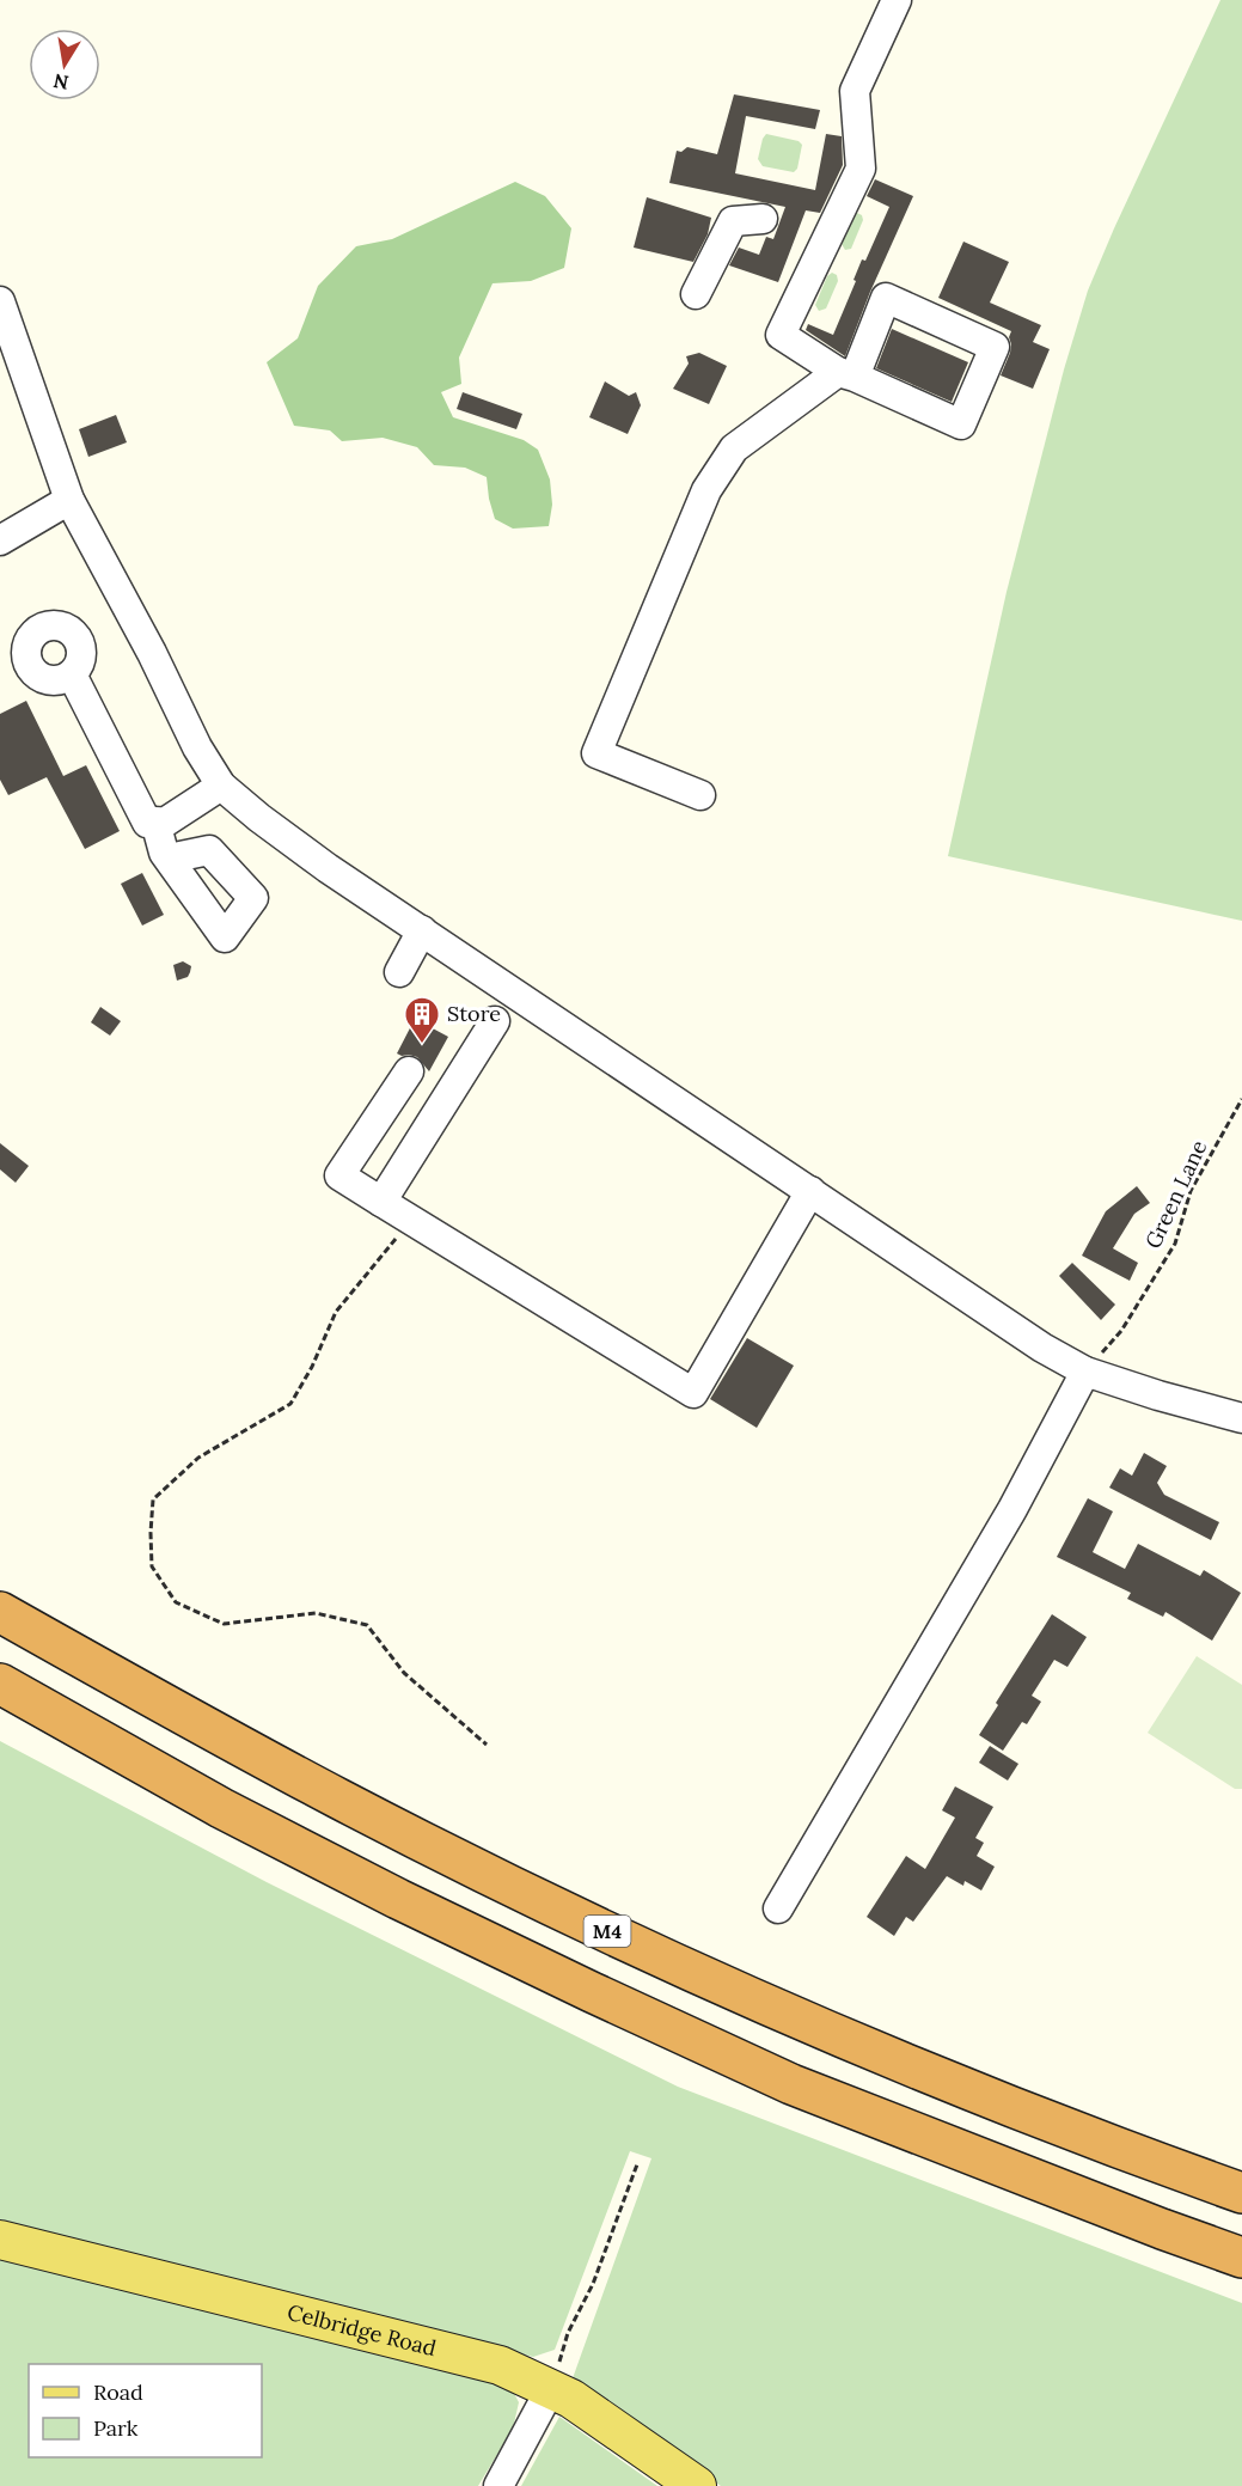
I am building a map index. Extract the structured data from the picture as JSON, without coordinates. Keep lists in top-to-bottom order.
{
  "streets": {
    "highway": ["M4"],
    "main road": ["Celbridge Road"],
    "path": ["Green Lane"]
  },
  "places": {
    "building": ["Store"]
  },
  "legend": ["Road", "Park"],
  "north": "bottom"
}
